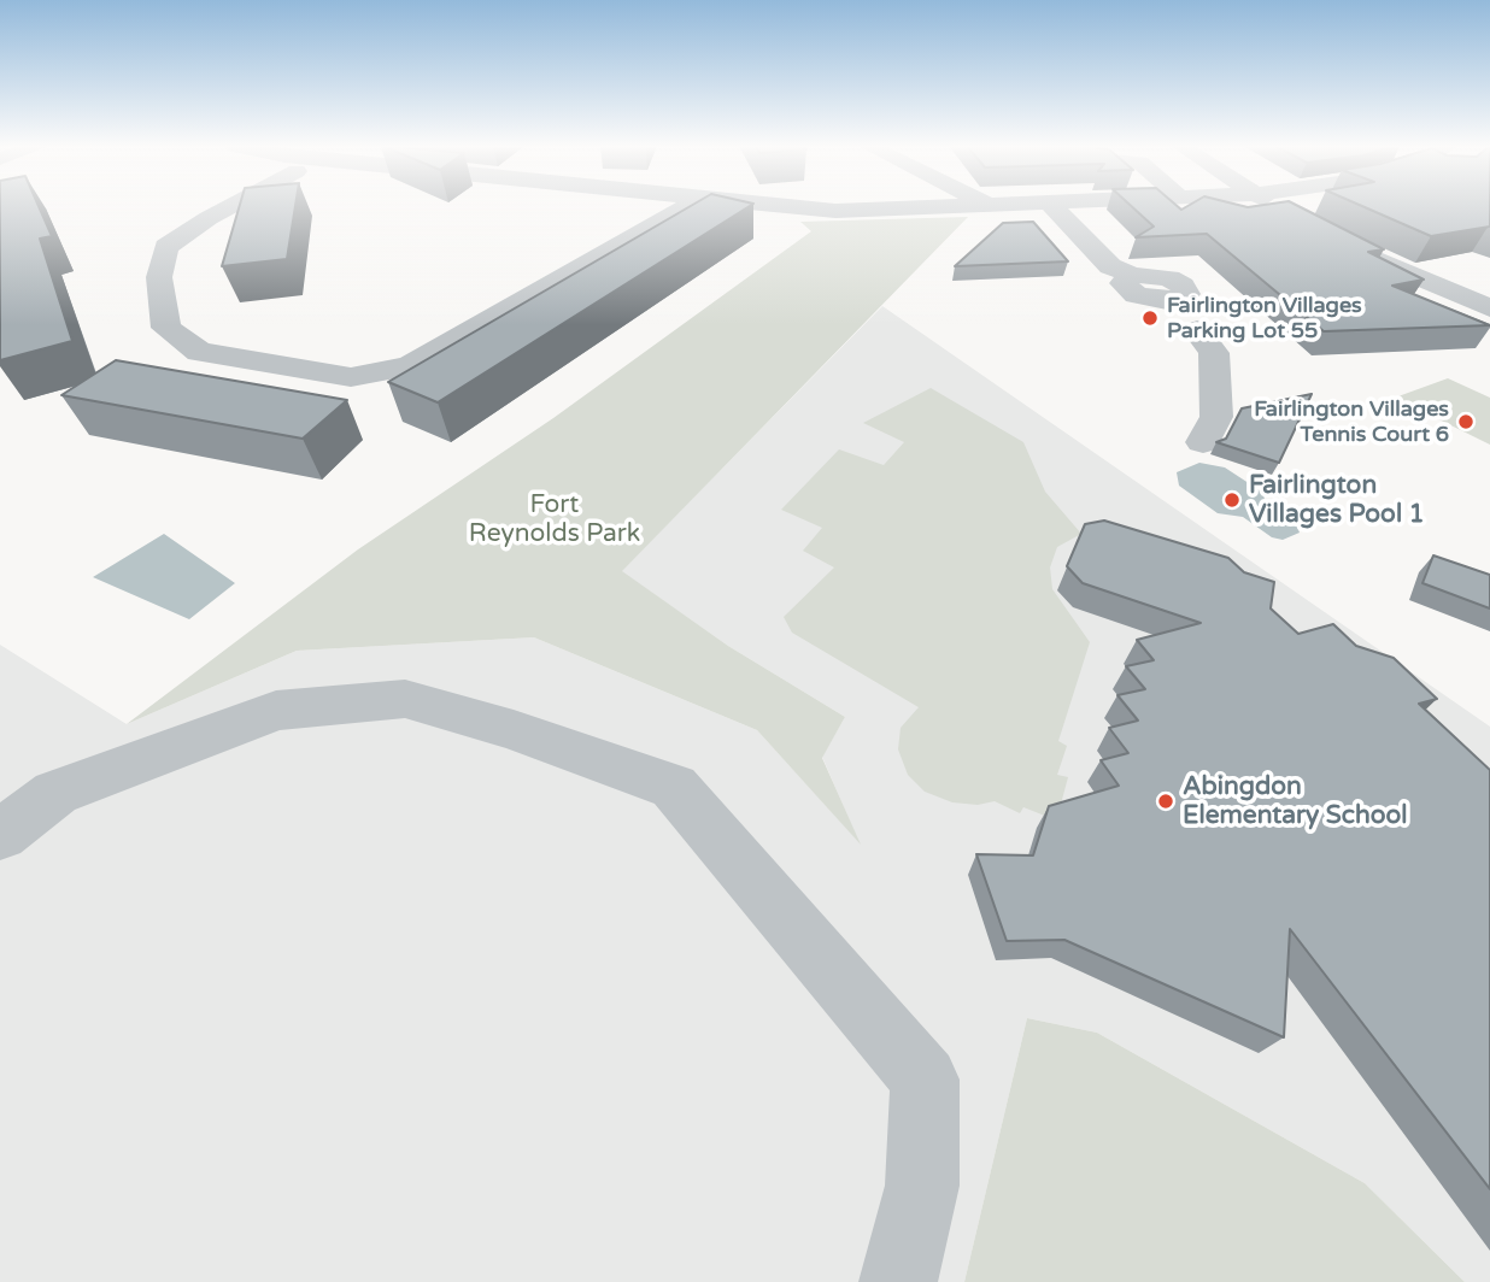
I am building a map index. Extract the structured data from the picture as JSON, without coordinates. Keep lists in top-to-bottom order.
{
  "parks": ["Fort Reynolds Park"],
  "places": [
    "Fairlington Villages Parking Lot 55",
    "Fairlington Villages Tennis Court 6",
    "Fairlington Villages Pool 1",
    "Abingdon Elementary School"
  ]
}
